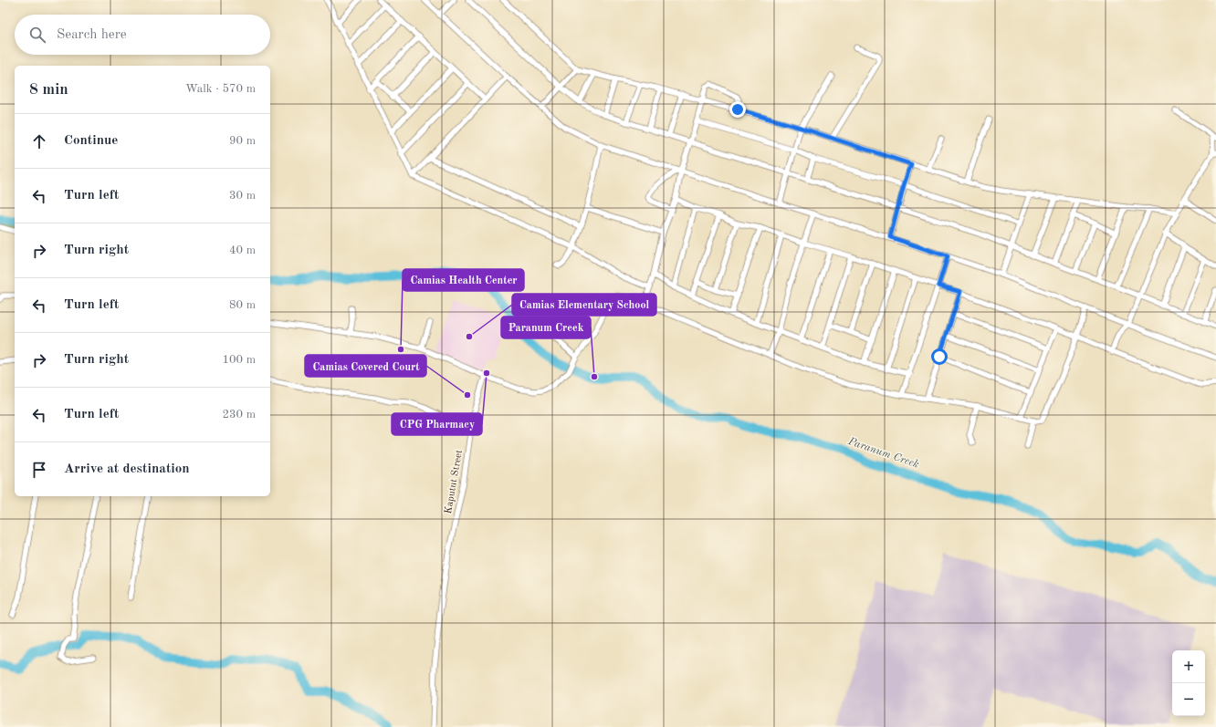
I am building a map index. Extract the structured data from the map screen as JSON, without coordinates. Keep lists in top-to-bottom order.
{
  "streets": {
    "street": ["Kaputut Street"]
  },
  "water": ["Paranum Creek"],
  "places": [
    "Camias Elementary School",
    "Camias Health Center",
    "CPG Pharmacy",
    "Paranum Creek",
    "Camias Covered Court"
  ],
  "page": {
    "search": "Search here",
    "heading": ["8 min", "Walk · 570 m"],
    "list": [
      ["Continue", "90 m"],
      ["Turn left", "30 m"],
      ["Turn right", "40 m"],
      ["Turn left", "80 m"],
      ["Turn right", "100 m"],
      ["Turn left", "230 m"],
      "Arrive at destination"
    ],
    "map_buttons": ["+", "−"]
  }
}
